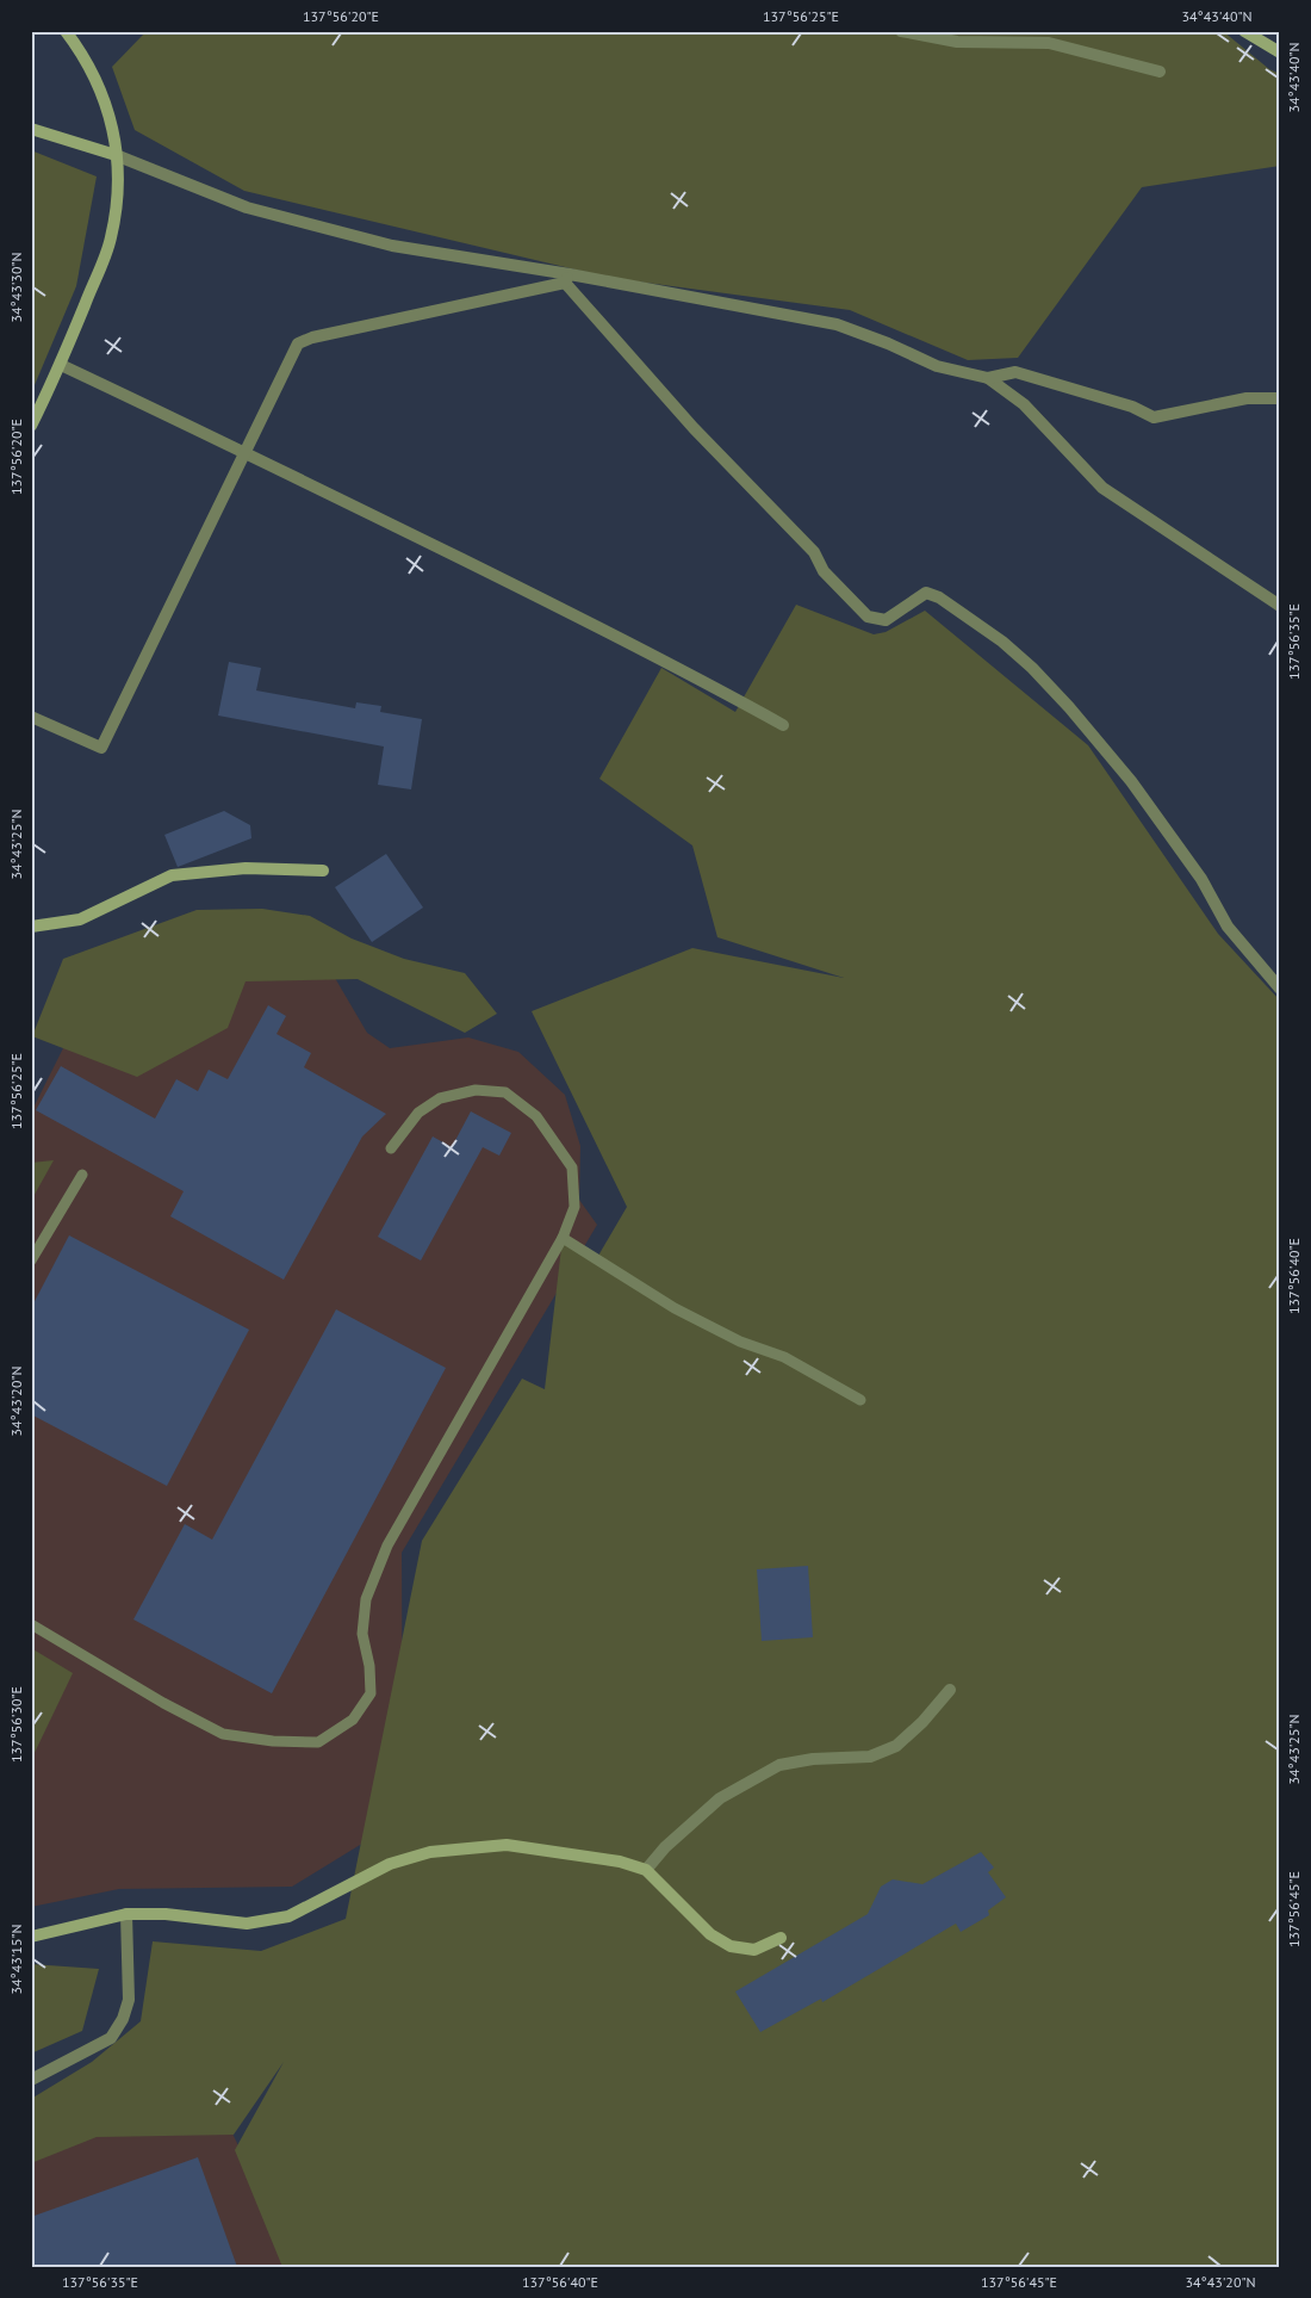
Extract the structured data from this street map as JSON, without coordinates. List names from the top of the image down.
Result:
{
  "coordinates": [
    "137°56'20\"E",
    "137°56'25\"E",
    "34°43'40\"N",
    "34°43'30\"N",
    "137°56'35\"E",
    "34°43'25\"N",
    "137°56'40\"E",
    "34°43'20\"N",
    "137°56'30\"E",
    "137°56'45\"E",
    "34°43'15\"N"
  ]
}
